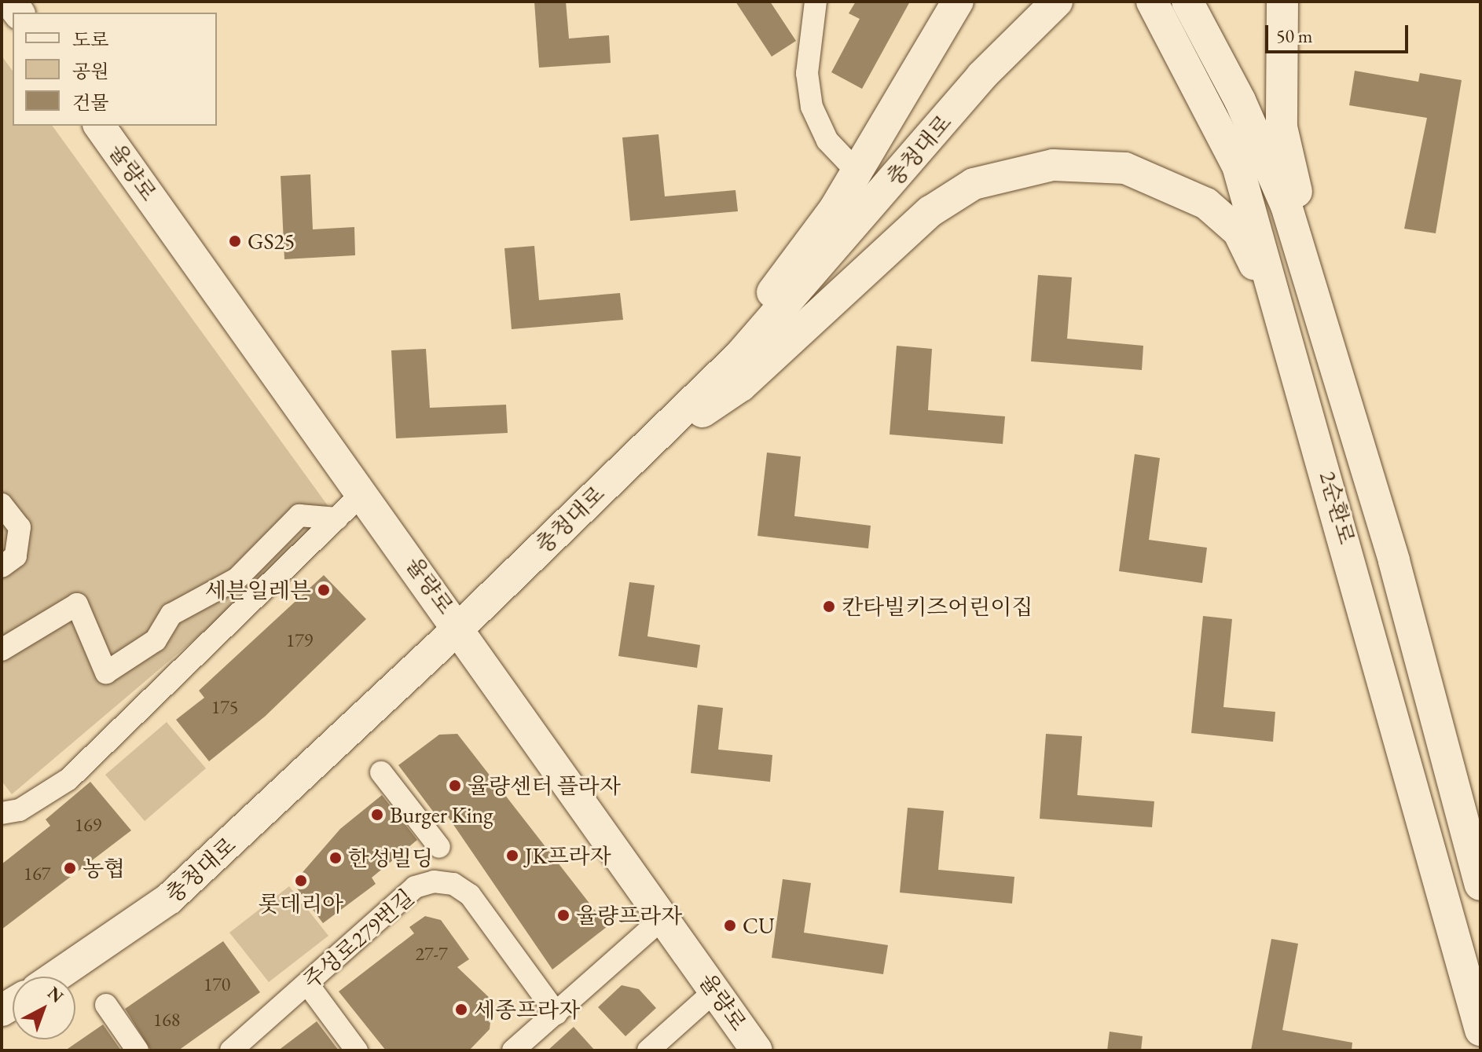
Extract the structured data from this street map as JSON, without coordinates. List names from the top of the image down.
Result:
{
  "streets": {
    "street": [
      "충청대로",
      "율량로",
      "2순환로",
      "주성로279번길"
    ]
  },
  "crossings": [
    ["충청대로", "율량로"]
  ],
  "places": [
    "GS25",
    "세븐일레븐",
    "칸타빌키즈어린이집",
    "율량센터 플라자",
    "Burger King",
    "JK프라자",
    "한성빌딩",
    "농협",
    "롯데리아",
    "율량프라자",
    "CU",
    "세종프라자"
  ],
  "house_numbers": [
    "179",
    "175",
    "169",
    "167",
    "27-7",
    "170",
    "168"
  ],
  "legend": ["도로", "공원", "건물"],
  "scale_bar": "50 m",
  "north": "top right"
}
